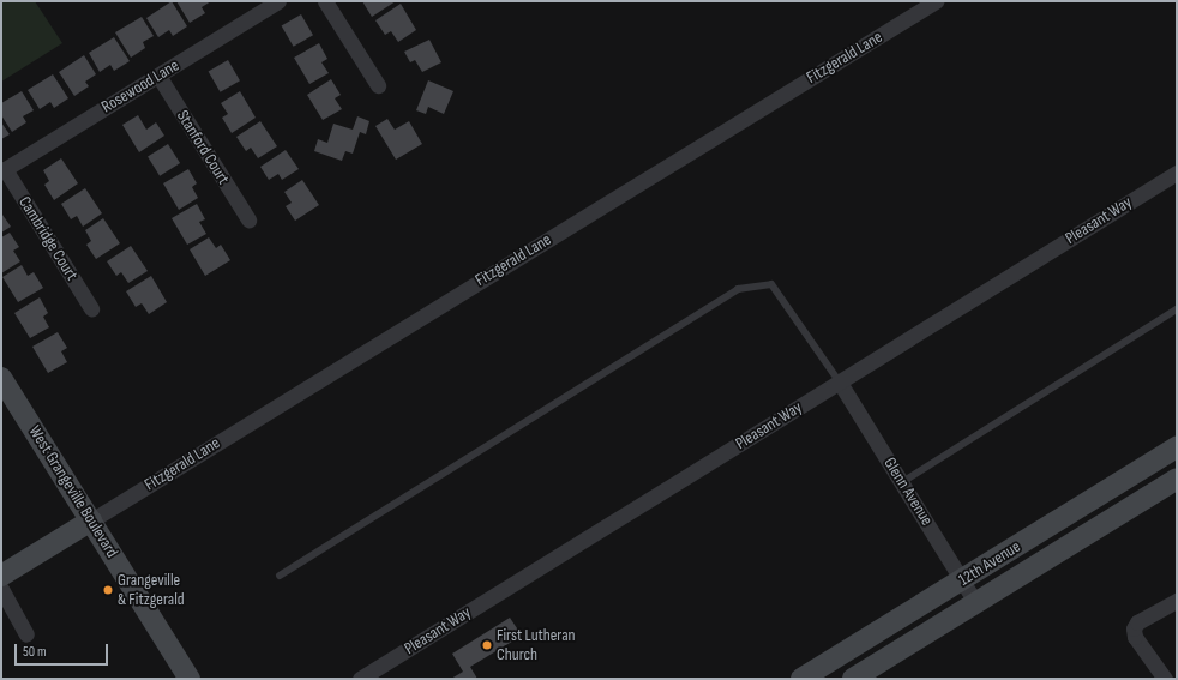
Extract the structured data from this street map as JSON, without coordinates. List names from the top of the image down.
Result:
{
  "streets": {
    "main road": ["West Grangeville Boulevard", "12th Avenue"],
    "street": [
      "Fitzgerald Lane",
      "Rosewood Lane",
      "Stanford Court",
      "Pleasant Way",
      "Cambridge Court",
      "Glenn Avenue"
    ]
  },
  "crossings": [
    ["Fitzgerald Lane", "West Grangeville Boulevard"],
    ["Rosewood Lane", "Stanford Court"],
    ["Rosewood Lane", "Cambridge Court"],
    ["Pleasant Way", "Glenn Avenue"],
    ["Glenn Avenue", "12th Avenue"]
  ],
  "places": ["Grangeville & Fitzgerald", "First Lutheran Church"],
  "scale_bar": "50 m"
}
